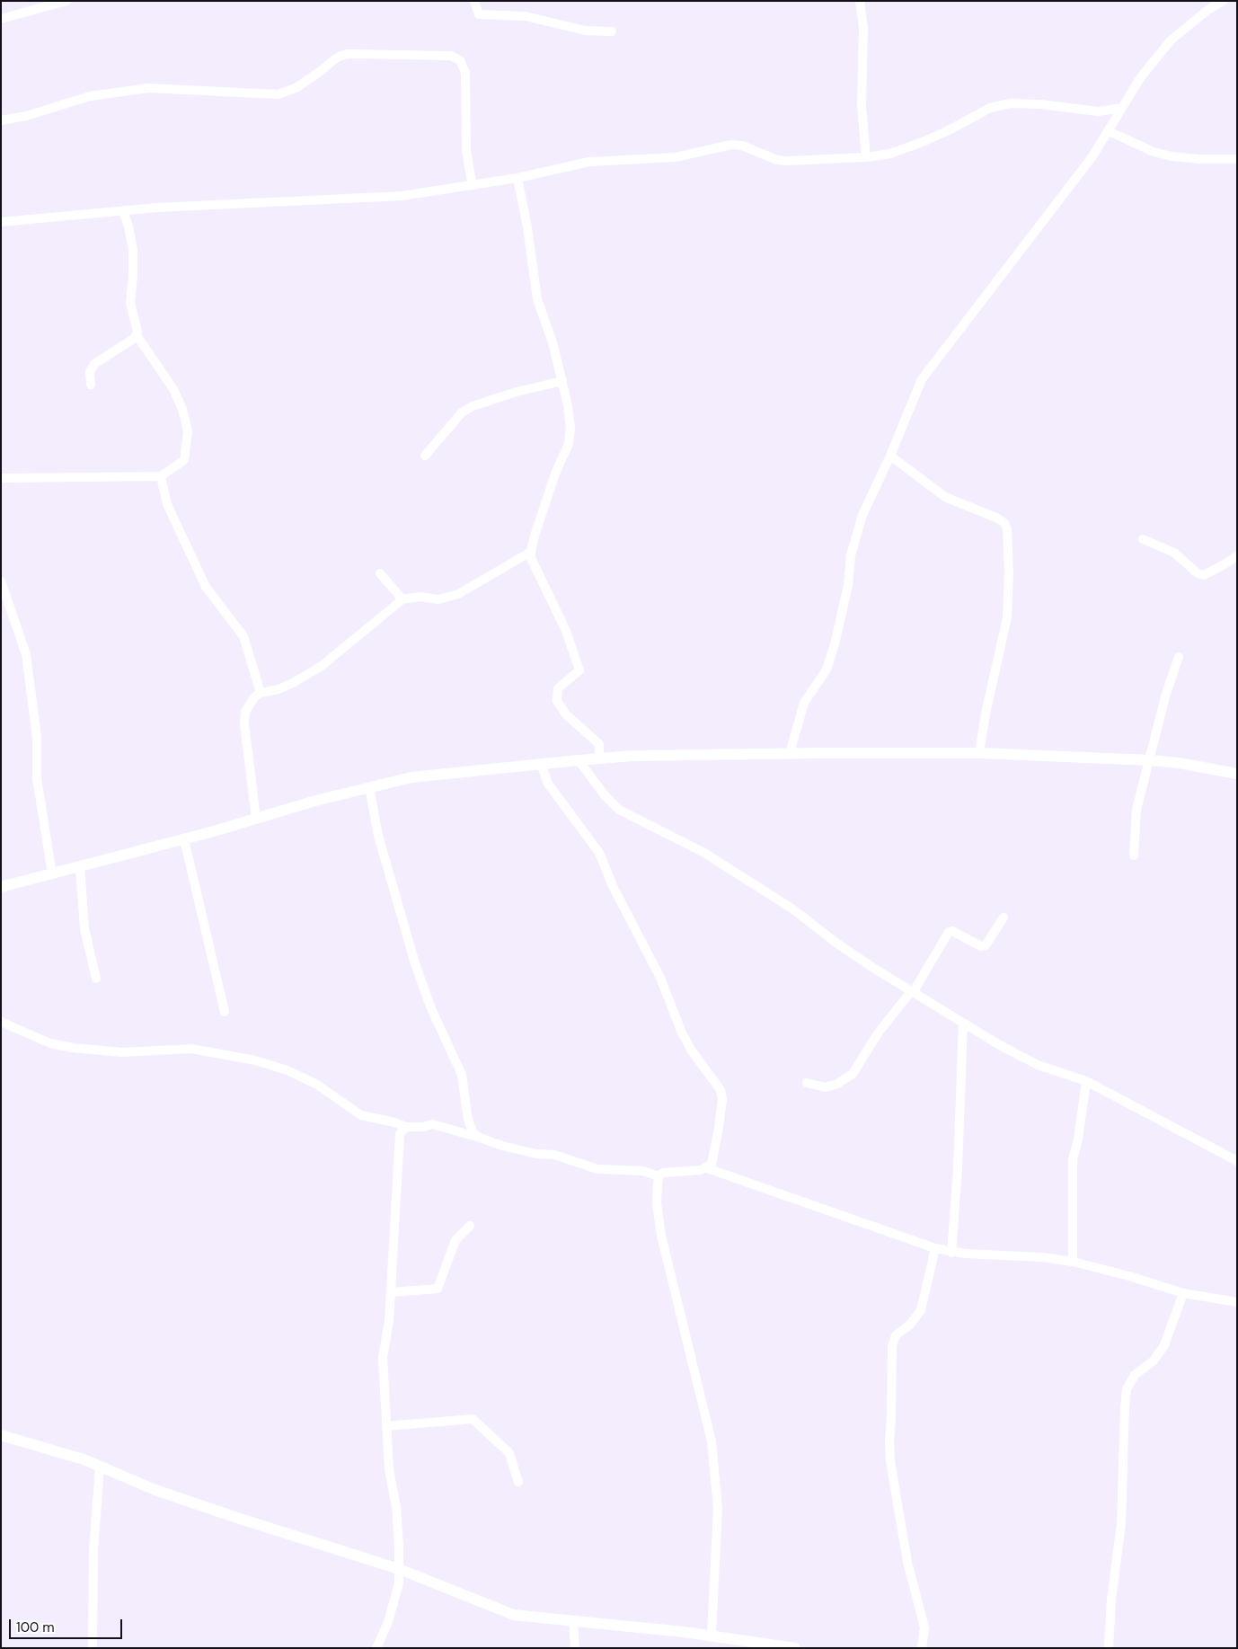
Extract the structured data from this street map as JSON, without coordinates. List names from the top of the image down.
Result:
{
  "scale_bar": "100 m"
}
